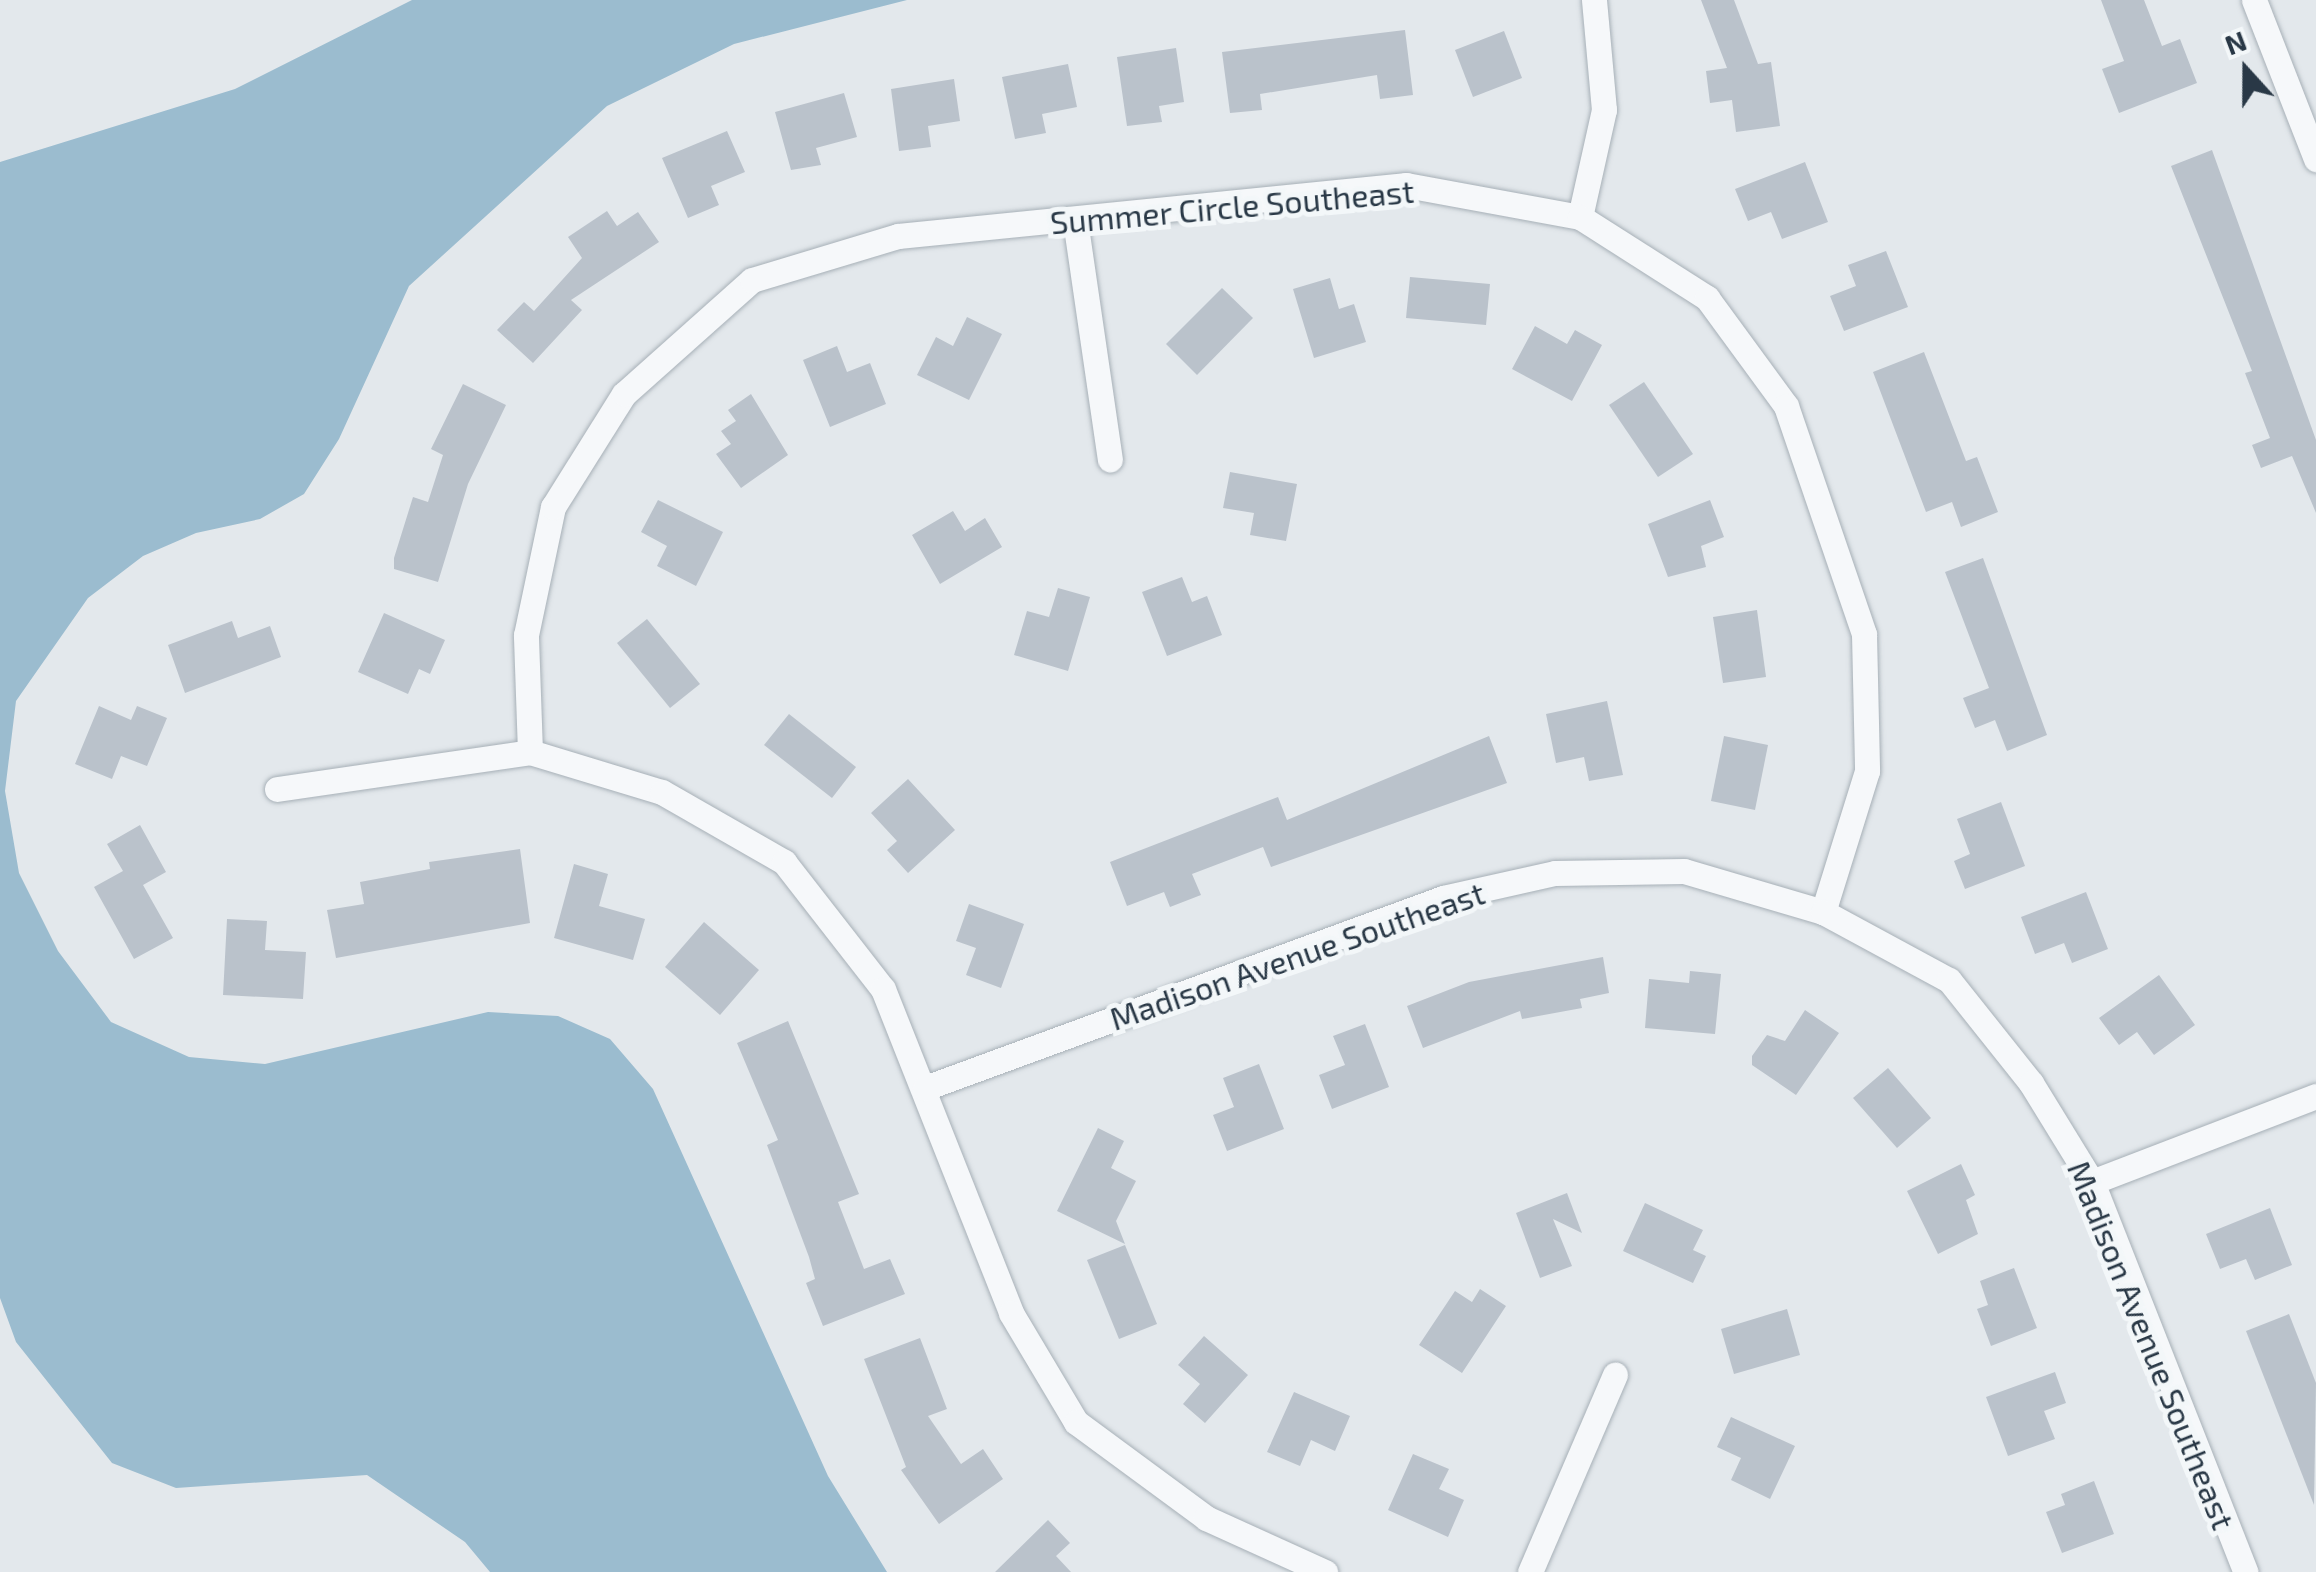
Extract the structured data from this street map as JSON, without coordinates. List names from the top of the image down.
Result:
{
  "streets": {
    "street": ["Summer Circle Southeast", "Madison Avenue Southeast"]
  },
  "crossings": [
    ["Summer Circle Southeast", "Madison Avenue Southeast"]
  ],
  "north": "top"
}
